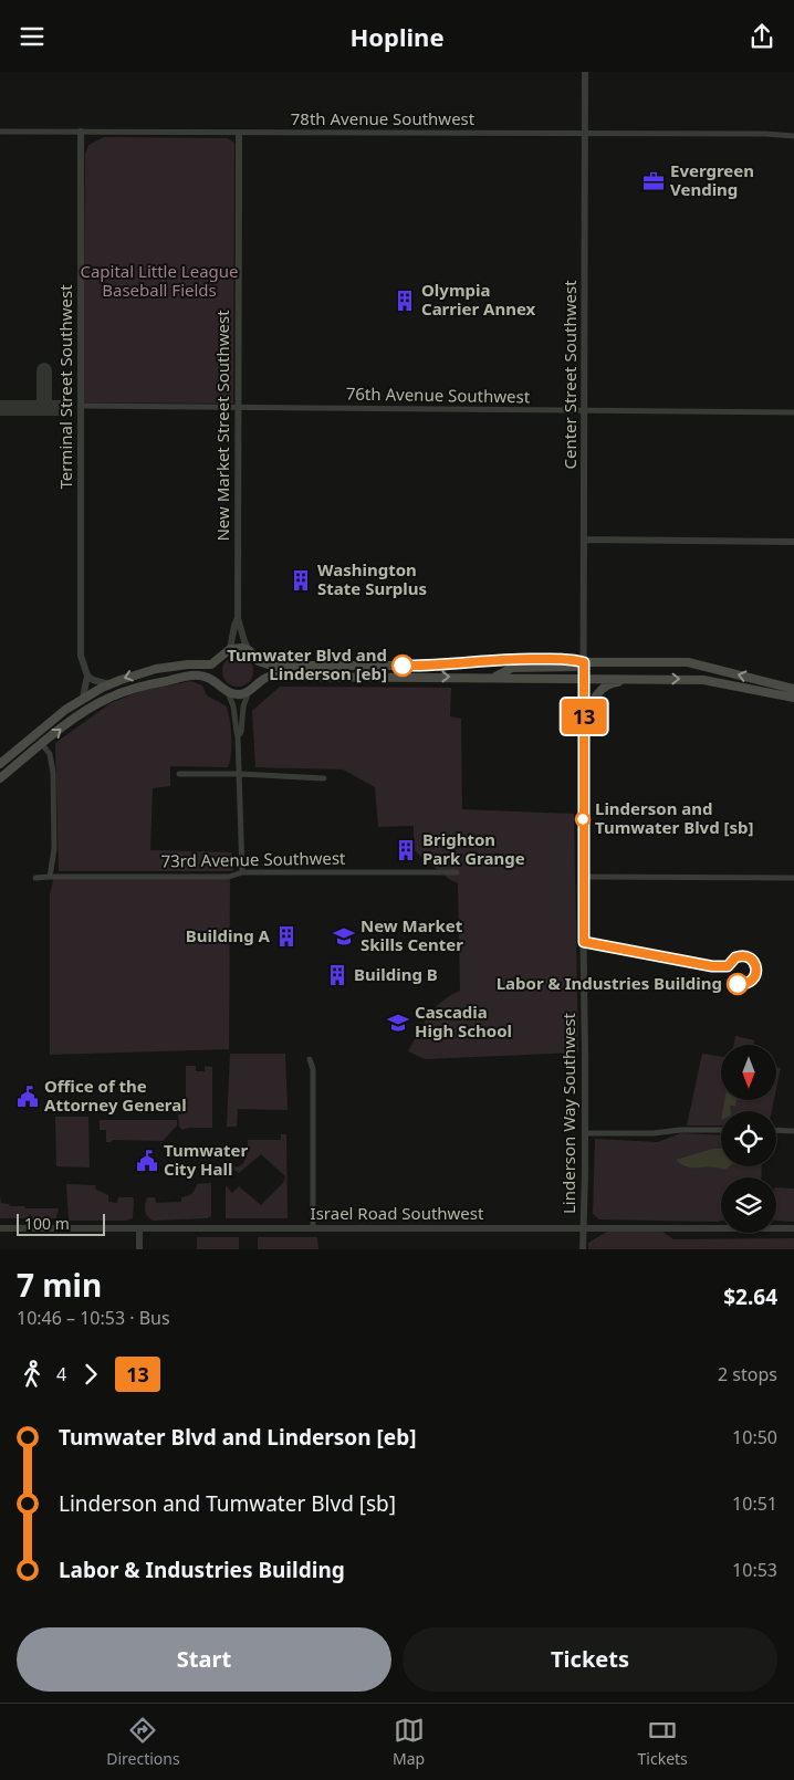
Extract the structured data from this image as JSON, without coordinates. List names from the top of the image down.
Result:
{
  "streets": {
    "street": [
      "78th Avenue Southwest",
      "Center Street Southwest",
      "Terminal Street Southwest",
      "76th Avenue Southwest",
      "New Market Street Southwest",
      "73rd Avenue Southwest",
      "Linderson Way Southwest",
      "Israel Road Southwest"
    ]
  },
  "crossings": [
    ["78th Avenue Southwest", "Center Street Southwest"],
    ["78th Avenue Southwest", "Terminal Street Southwest"],
    ["78th Avenue Southwest", "New Market Street Southwest"],
    ["Center Street Southwest", "76th Avenue Southwest"],
    ["Center Street Southwest", "Linderson Way Southwest"],
    ["Terminal Street Southwest", "76th Avenue Southwest"],
    ["76th Avenue Southwest", "New Market Street Southwest"],
    ["Linderson Way Southwest", "Israel Road Southwest"]
  ],
  "parks": ["Capital Little League Baseball Fields"],
  "places": {
    "office": ["Evergreen Vending"],
    "building": [
      "Olympia Carrier Annex",
      "Washington State Surplus",
      "Brighton Park Grange",
      "Building A",
      "Building B"
    ],
    "other": ["Tumwater Blvd and Linderson [eb]", "Linderson and Tumwater Blvd [sb]", "Labor & Industries Building"],
    "school or university": ["New Market Skills Center", "Cascadia High School"],
    "public building": ["Office of the Attorney General", "Tumwater City Hall"]
  },
  "lines": ["bus line 13"],
  "scale_bar": "100 m",
  "north": "bottom",
  "page": {
    "header": "Hopline",
    "on_map": "13",
    "scale": "100 m",
    "heading": ["7 min", "10:46 – 10:53 · Bus", "$2.64"],
    "legs": ["4", "13", "2 stops"],
    "list": [
      {
        "name": "Tumwater Blvd and Linderson [eb]",
        "value": "10:50"
      },
      {
        "name": "Linderson and Tumwater Blvd [sb]",
        "value": "10:51"
      },
      {
        "name": "Labor & Industries Building",
        "value": "10:53"
      }
    ],
    "buttons": ["Start", "Tickets"],
    "tabs": ["Directions", "Map", "Tickets"]
  }
}
